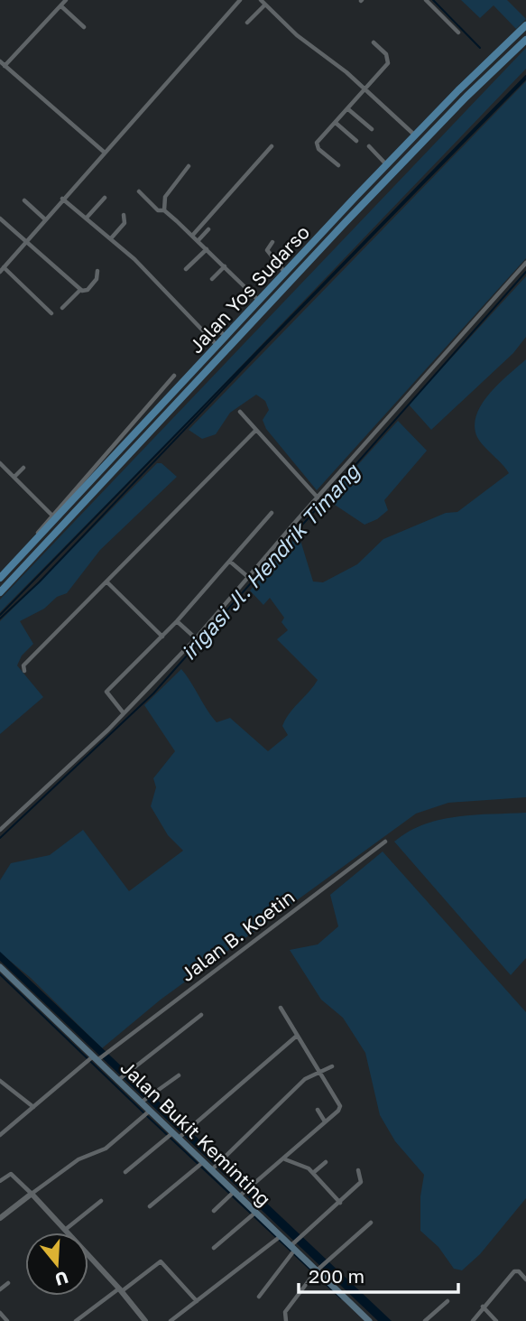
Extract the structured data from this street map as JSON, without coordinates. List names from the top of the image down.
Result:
{
  "streets": {
    "main road": ["Jalan Yos Sudarso", "Jalan Bukit Keminting"],
    "street": ["Jalan B. Koetin"]
  },
  "crossings": [
    ["Jalan B. Koetin", "Jalan Bukit Keminting"]
  ],
  "water": ["irigasi Jl. Hendrik Timang"],
  "scale_bar": "200 m",
  "north": "bottom"
}
